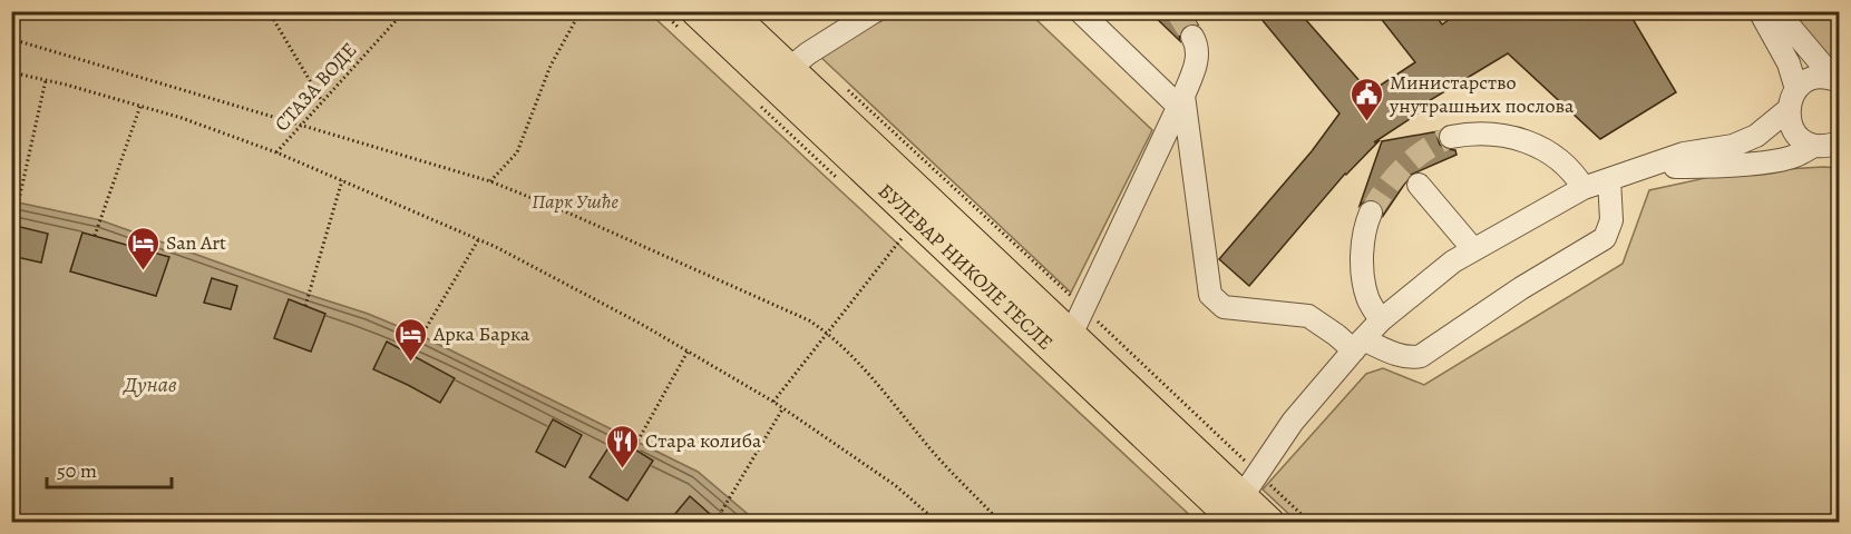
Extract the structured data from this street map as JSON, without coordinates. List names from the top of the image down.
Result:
{
  "streets": {
    "main road": ["БУЛЕВАР НИКОЛЕ ТЕСЛЕ"],
    "path": ["СТАЗА ВОДЕ"]
  },
  "water": ["Дунав"],
  "parks": ["Парк Ушће"],
  "places": {
    "public building": ["Министарство унутрашњих послова"],
    "hotel": ["San Art", "Арка Барка"],
    "restaurant": ["Стара колиба"]
  },
  "scale_bar": "50 m"
}
